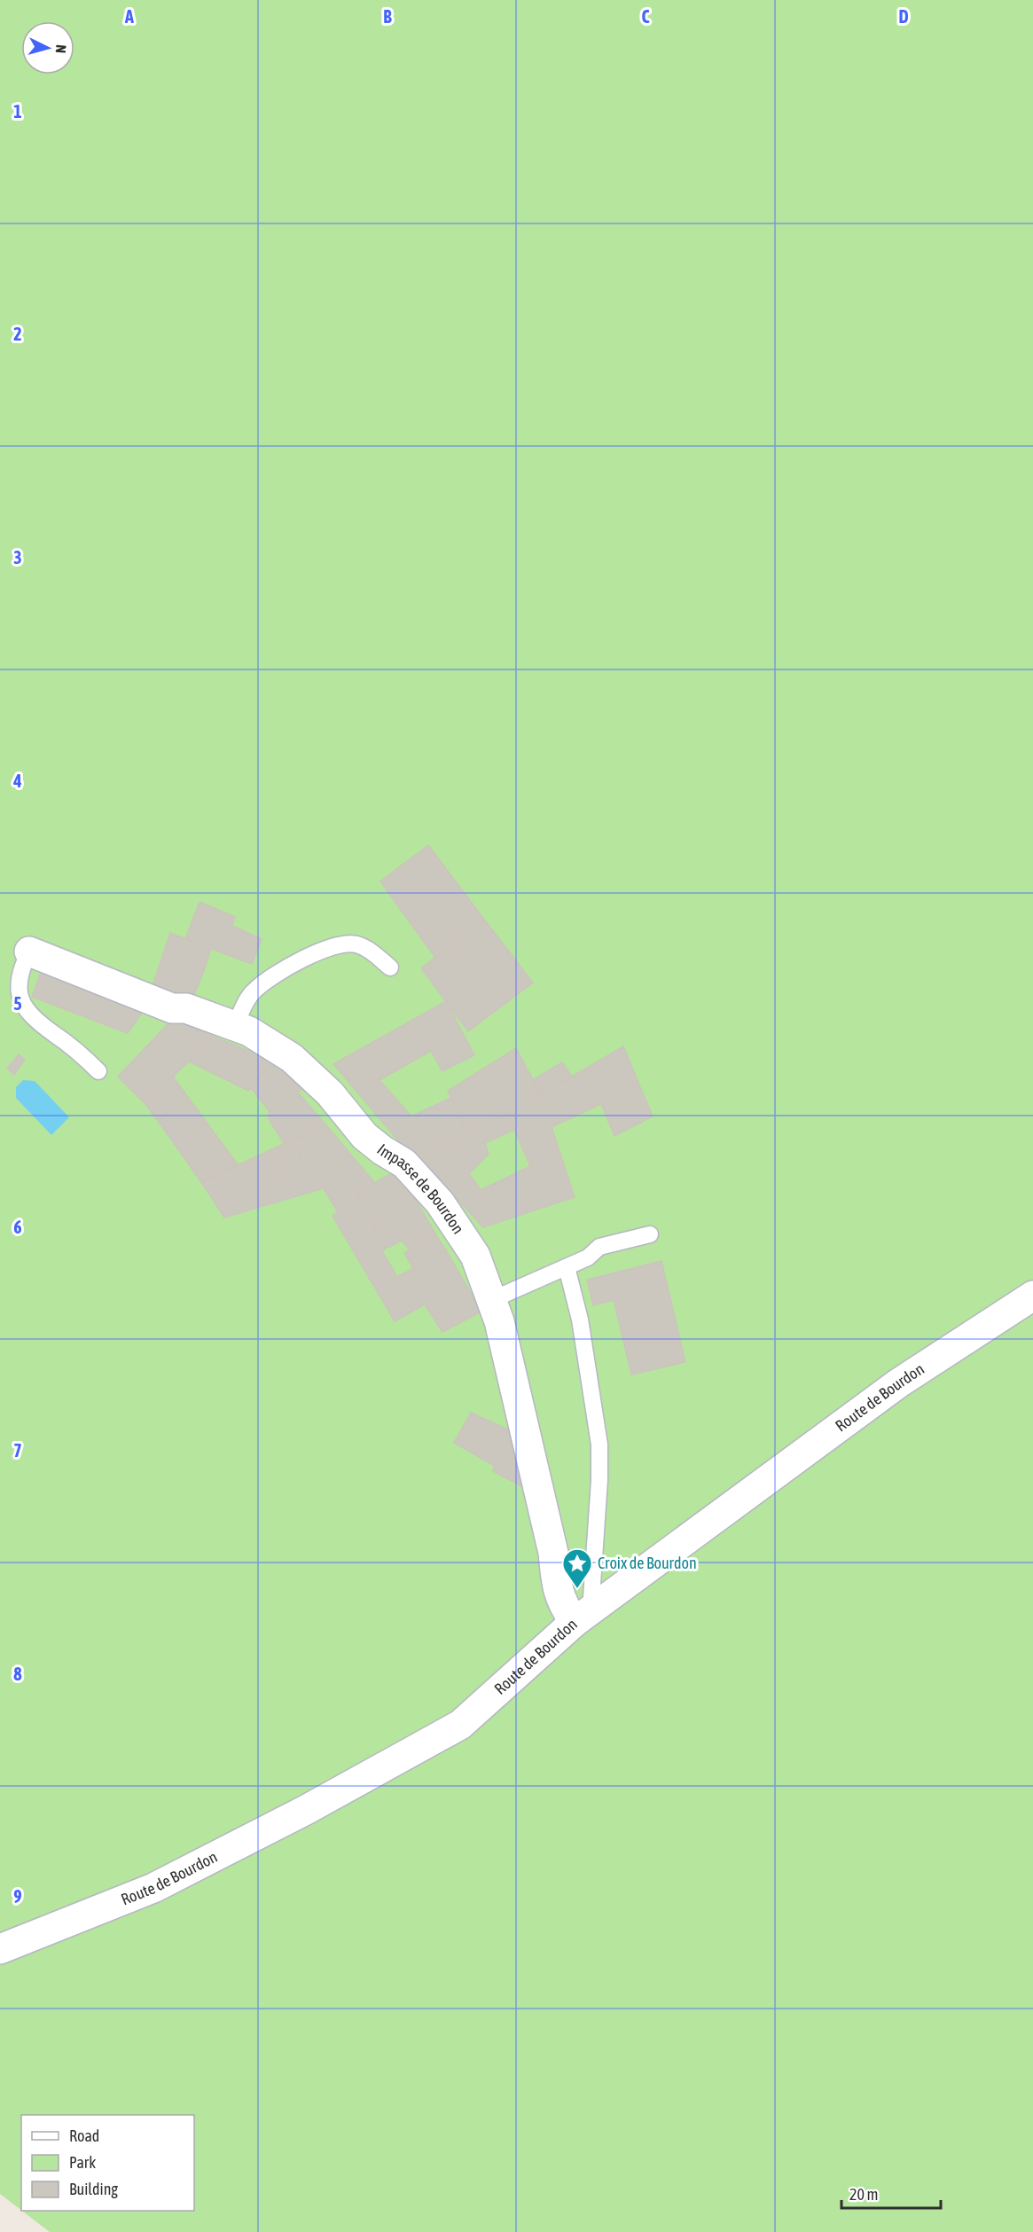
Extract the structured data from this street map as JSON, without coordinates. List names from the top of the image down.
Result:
{
  "streets": {
    "street": ["Impasse de Bourdon", "Route de Bourdon"]
  },
  "crossings": [
    ["Impasse de Bourdon", "Route de Bourdon"]
  ],
  "places": {
    "place": ["Croix de Bourdon"]
  },
  "legend": ["Road", "Park", "Building"],
  "scale_bar": "20 m",
  "north": "right",
  "grid": {
    "columns": [
      "A",
      "B",
      "C",
      "D"
    ],
    "rows": [
      "1",
      "2",
      "3",
      "4",
      "5",
      "6",
      "7",
      "8",
      "9"
    ]
  }
}
